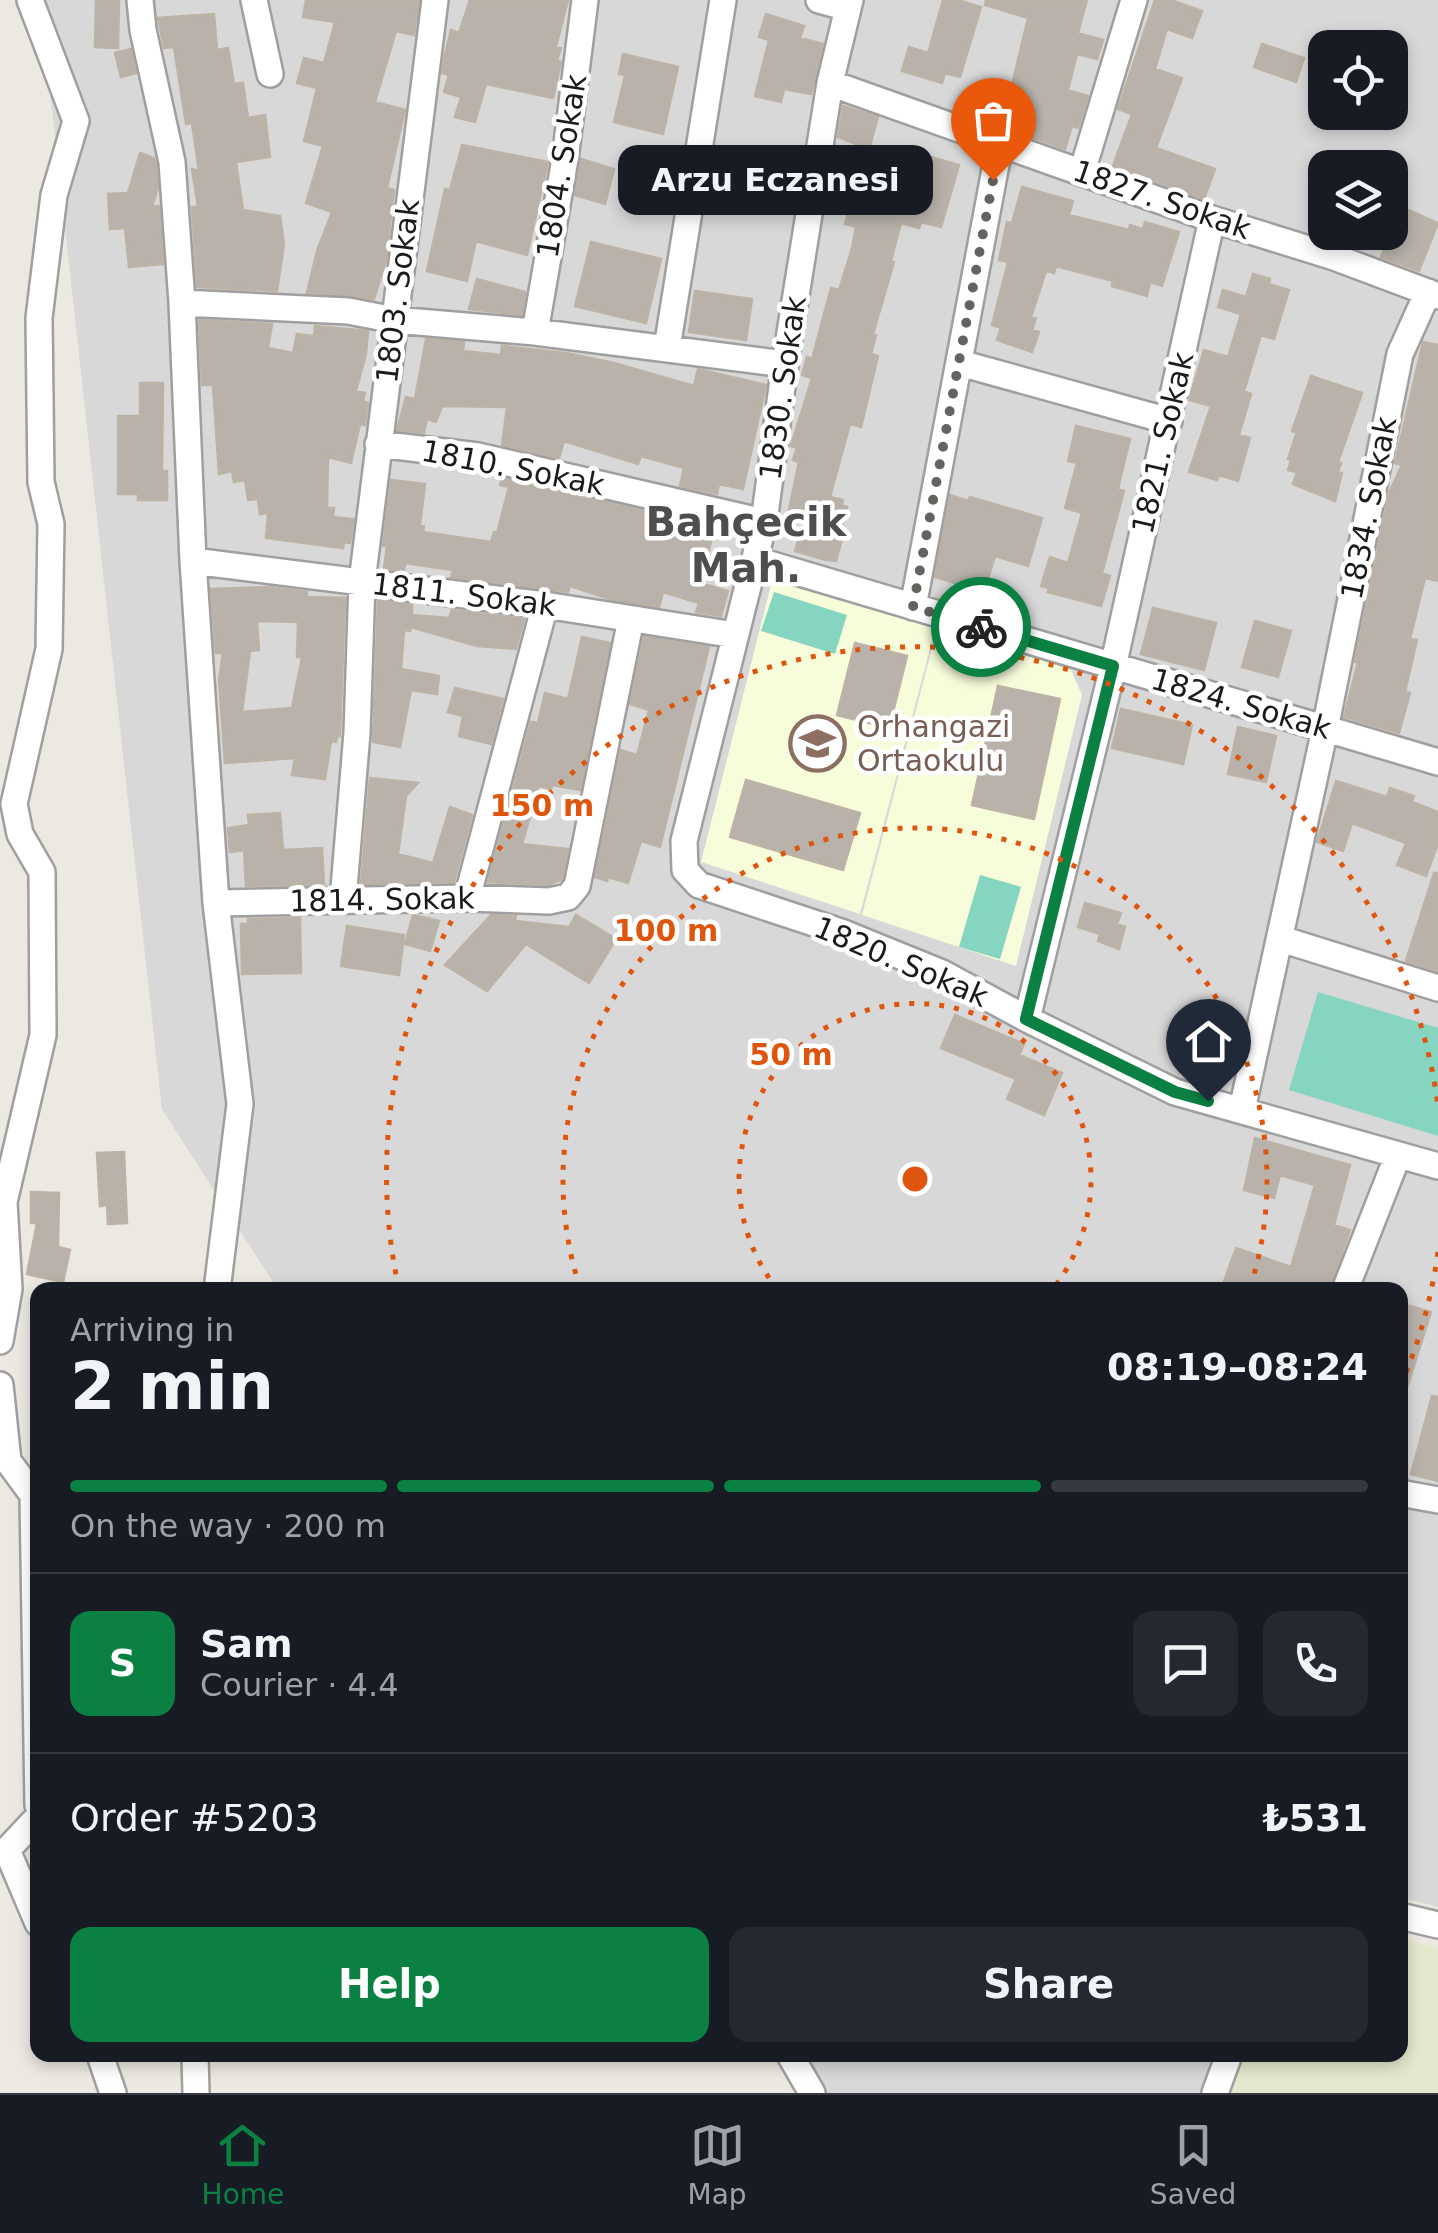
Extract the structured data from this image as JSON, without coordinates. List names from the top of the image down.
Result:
{
  "streets": {
    "street": [
      "1804. Sokak",
      "1827. Sokak",
      "1803. Sokak",
      "1830. Sokak",
      "1821. Sokak",
      "1810. Sokak",
      "1834. Sokak",
      "1811. Sokak",
      "1824. Sokak",
      "1814. Sokak",
      "1820. Sokak"
    ]
  },
  "crossings": [
    ["1827. Sokak", "1830. Sokak"],
    ["1827. Sokak", "1821. Sokak"],
    ["1827. Sokak", "1834. Sokak"],
    ["1803. Sokak", "1810. Sokak"],
    ["1803. Sokak", "1811. Sokak"],
    ["1803. Sokak", "1814. Sokak"],
    ["1830. Sokak", "1810. Sokak"],
    ["1830. Sokak", "1811. Sokak"],
    ["1830. Sokak", "1824. Sokak"],
    ["1830. Sokak", "1820. Sokak"],
    ["1821. Sokak", "1824. Sokak"],
    ["1821. Sokak", "1820. Sokak"],
    ["1834. Sokak", "1824. Sokak"],
    ["1834. Sokak", "1820. Sokak"],
    ["1811. Sokak", "1814. Sokak"]
  ],
  "districts": ["Bahçecik Mah."],
  "places": {
    "other": ["Arzu Eczanesi"],
    "school or university": ["Orhangazi Ortaokulu"]
  },
  "page": {
    "bubble": "Arzu Eczanesi",
    "heading": ["2 min", "Arriving in", "08:19–08:24"],
    "panel": [
      "Sam",
      "Courier · 4.4",
      "Order #5203",
      "₺531"
    ],
    "bar": "On the way · 200 m",
    "round": "S",
    "buttons": ["Help", "Share"],
    "tabs": ["Home", "Map", "Saved"]
  },
  "rings": ["150 m", "100 m", "50 m"]
}
